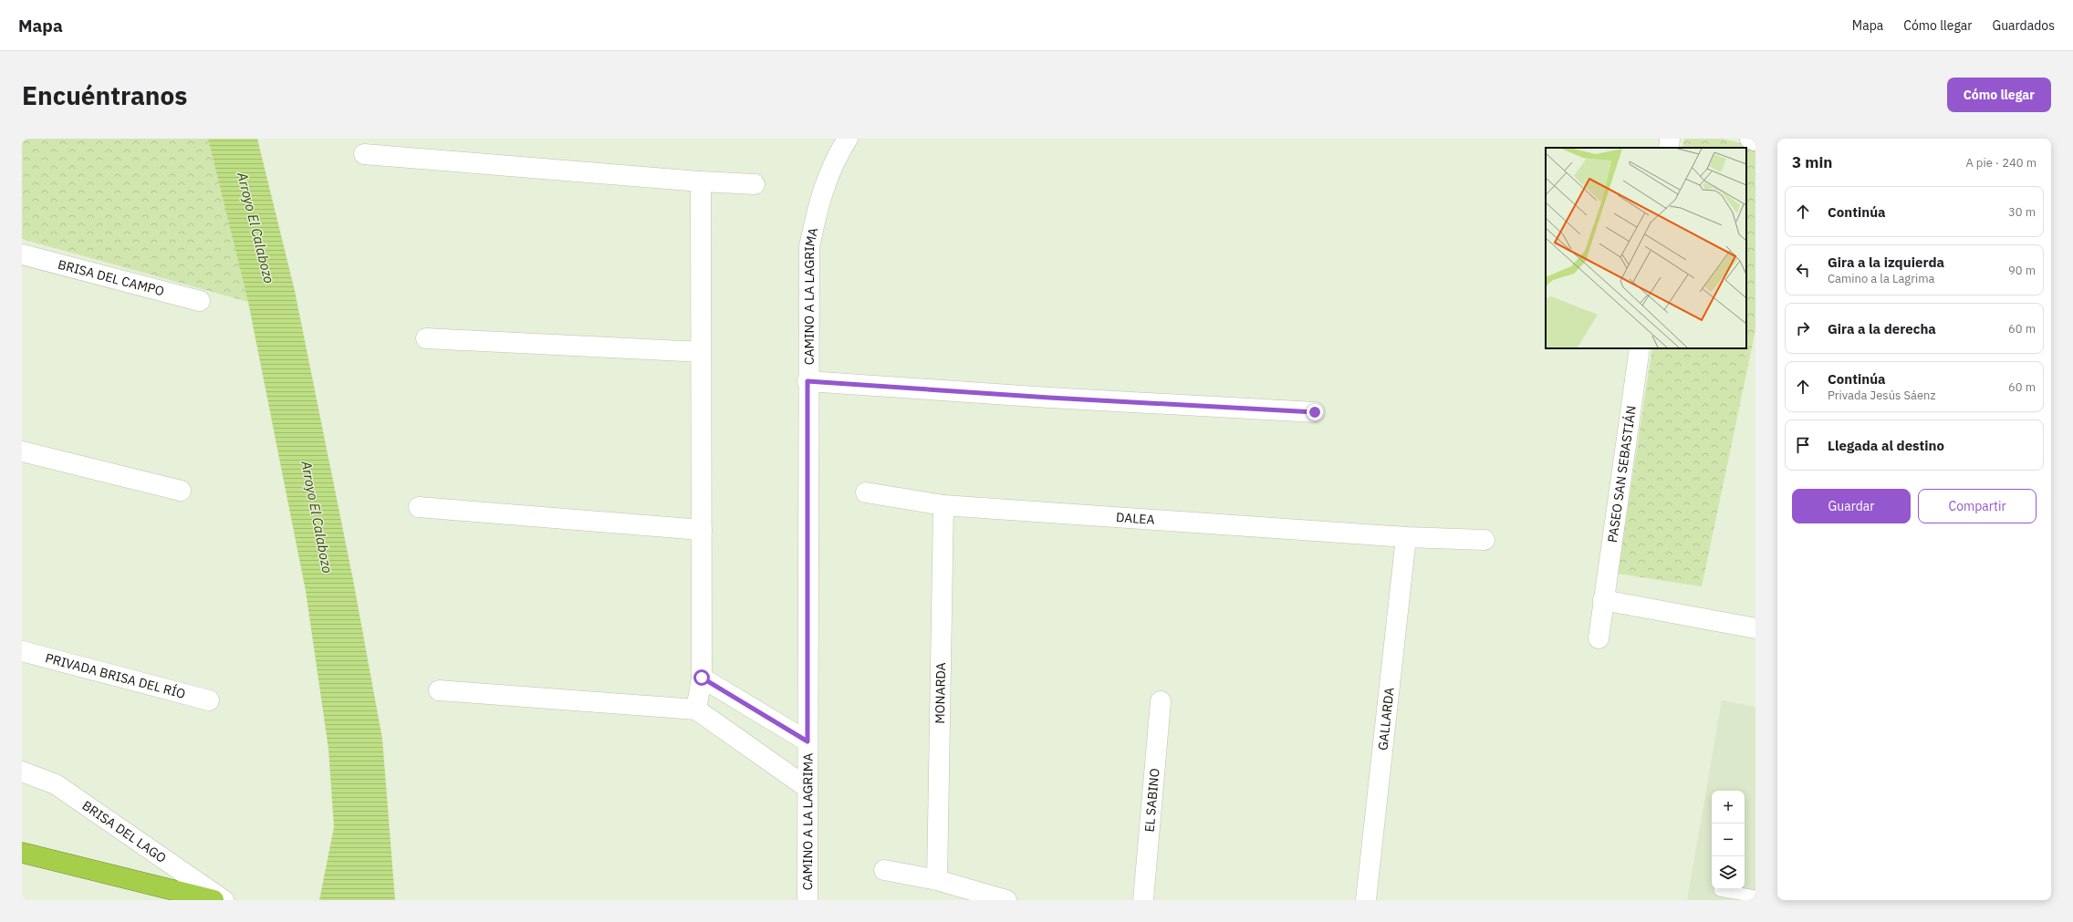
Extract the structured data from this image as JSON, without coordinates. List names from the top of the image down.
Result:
{
  "streets": {
    "street": [
      "BRISA DEL CAMPO",
      "CAMINO A LA LAGRIMA",
      "PASEO SAN SEBASTIÁN",
      "DALEA",
      "PRIVADA BRISA DEL RÍO",
      "MONARDA",
      "GALLARDA",
      "EL SABINO",
      "BRISA DEL LAGO"
    ]
  },
  "crossings": [
    ["DALEA", "MONARDA"],
    ["DALEA", "GALLARDA"]
  ],
  "water": ["Arroyo El Calabozo"],
  "page": {
    "header": "Mapa",
    "nav": ["Mapa", "Cómo llegar", "Guardados"],
    "buttons": [
      "Cómo llegar",
      ["Guardar", "Compartir"]
    ],
    "title": "Encuéntranos",
    "heading": ["3 min", "A pie · 240 m"],
    "list": [
      ["Continúa", "30 m"],
      ["Gira a la izquierda", "Camino a la Lagrima", "90 m"],
      ["Gira a la derecha", "60 m"],
      ["Continúa", "Privada Jesús Sáenz", "60 m"],
      "Llegada al destino"
    ],
    "map_buttons": ["+", "−"]
  }
}
